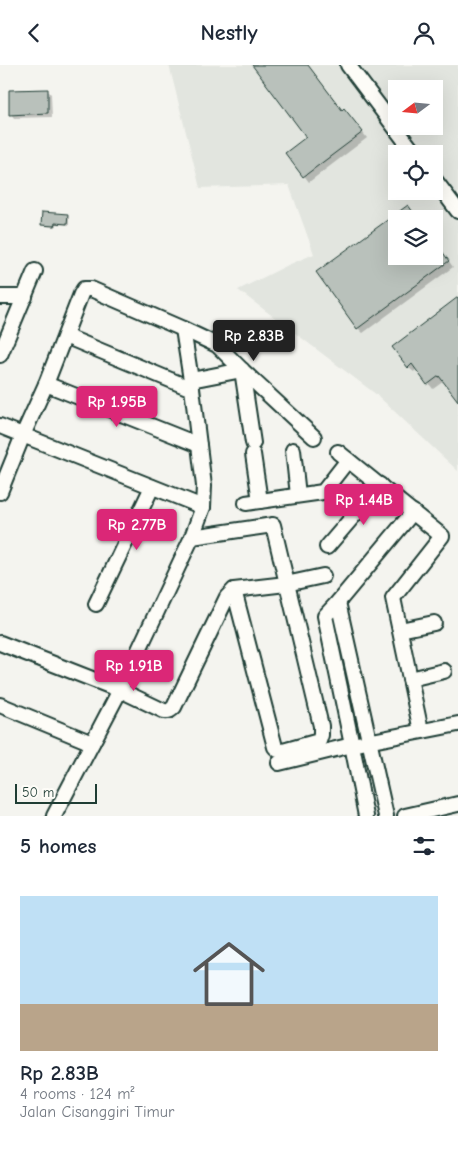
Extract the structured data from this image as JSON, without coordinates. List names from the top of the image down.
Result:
{
  "scale_bar": "50 m",
  "north": "left",
  "page": {
    "header": "Nestly",
    "price": [
      "Rp 2.83B",
      "Rp 1.95B",
      "Rp 1.44B",
      "Rp 2.77B",
      "Rp 1.91B"
    ],
    "scale": "50 m",
    "heading": "5 homes",
    "list": [
      {
        "name": "Rp 2.83B",
        "note": "4 rooms · 124 m² · Jalan Cisanggiri Timur"
      }
    ]
  }
}
